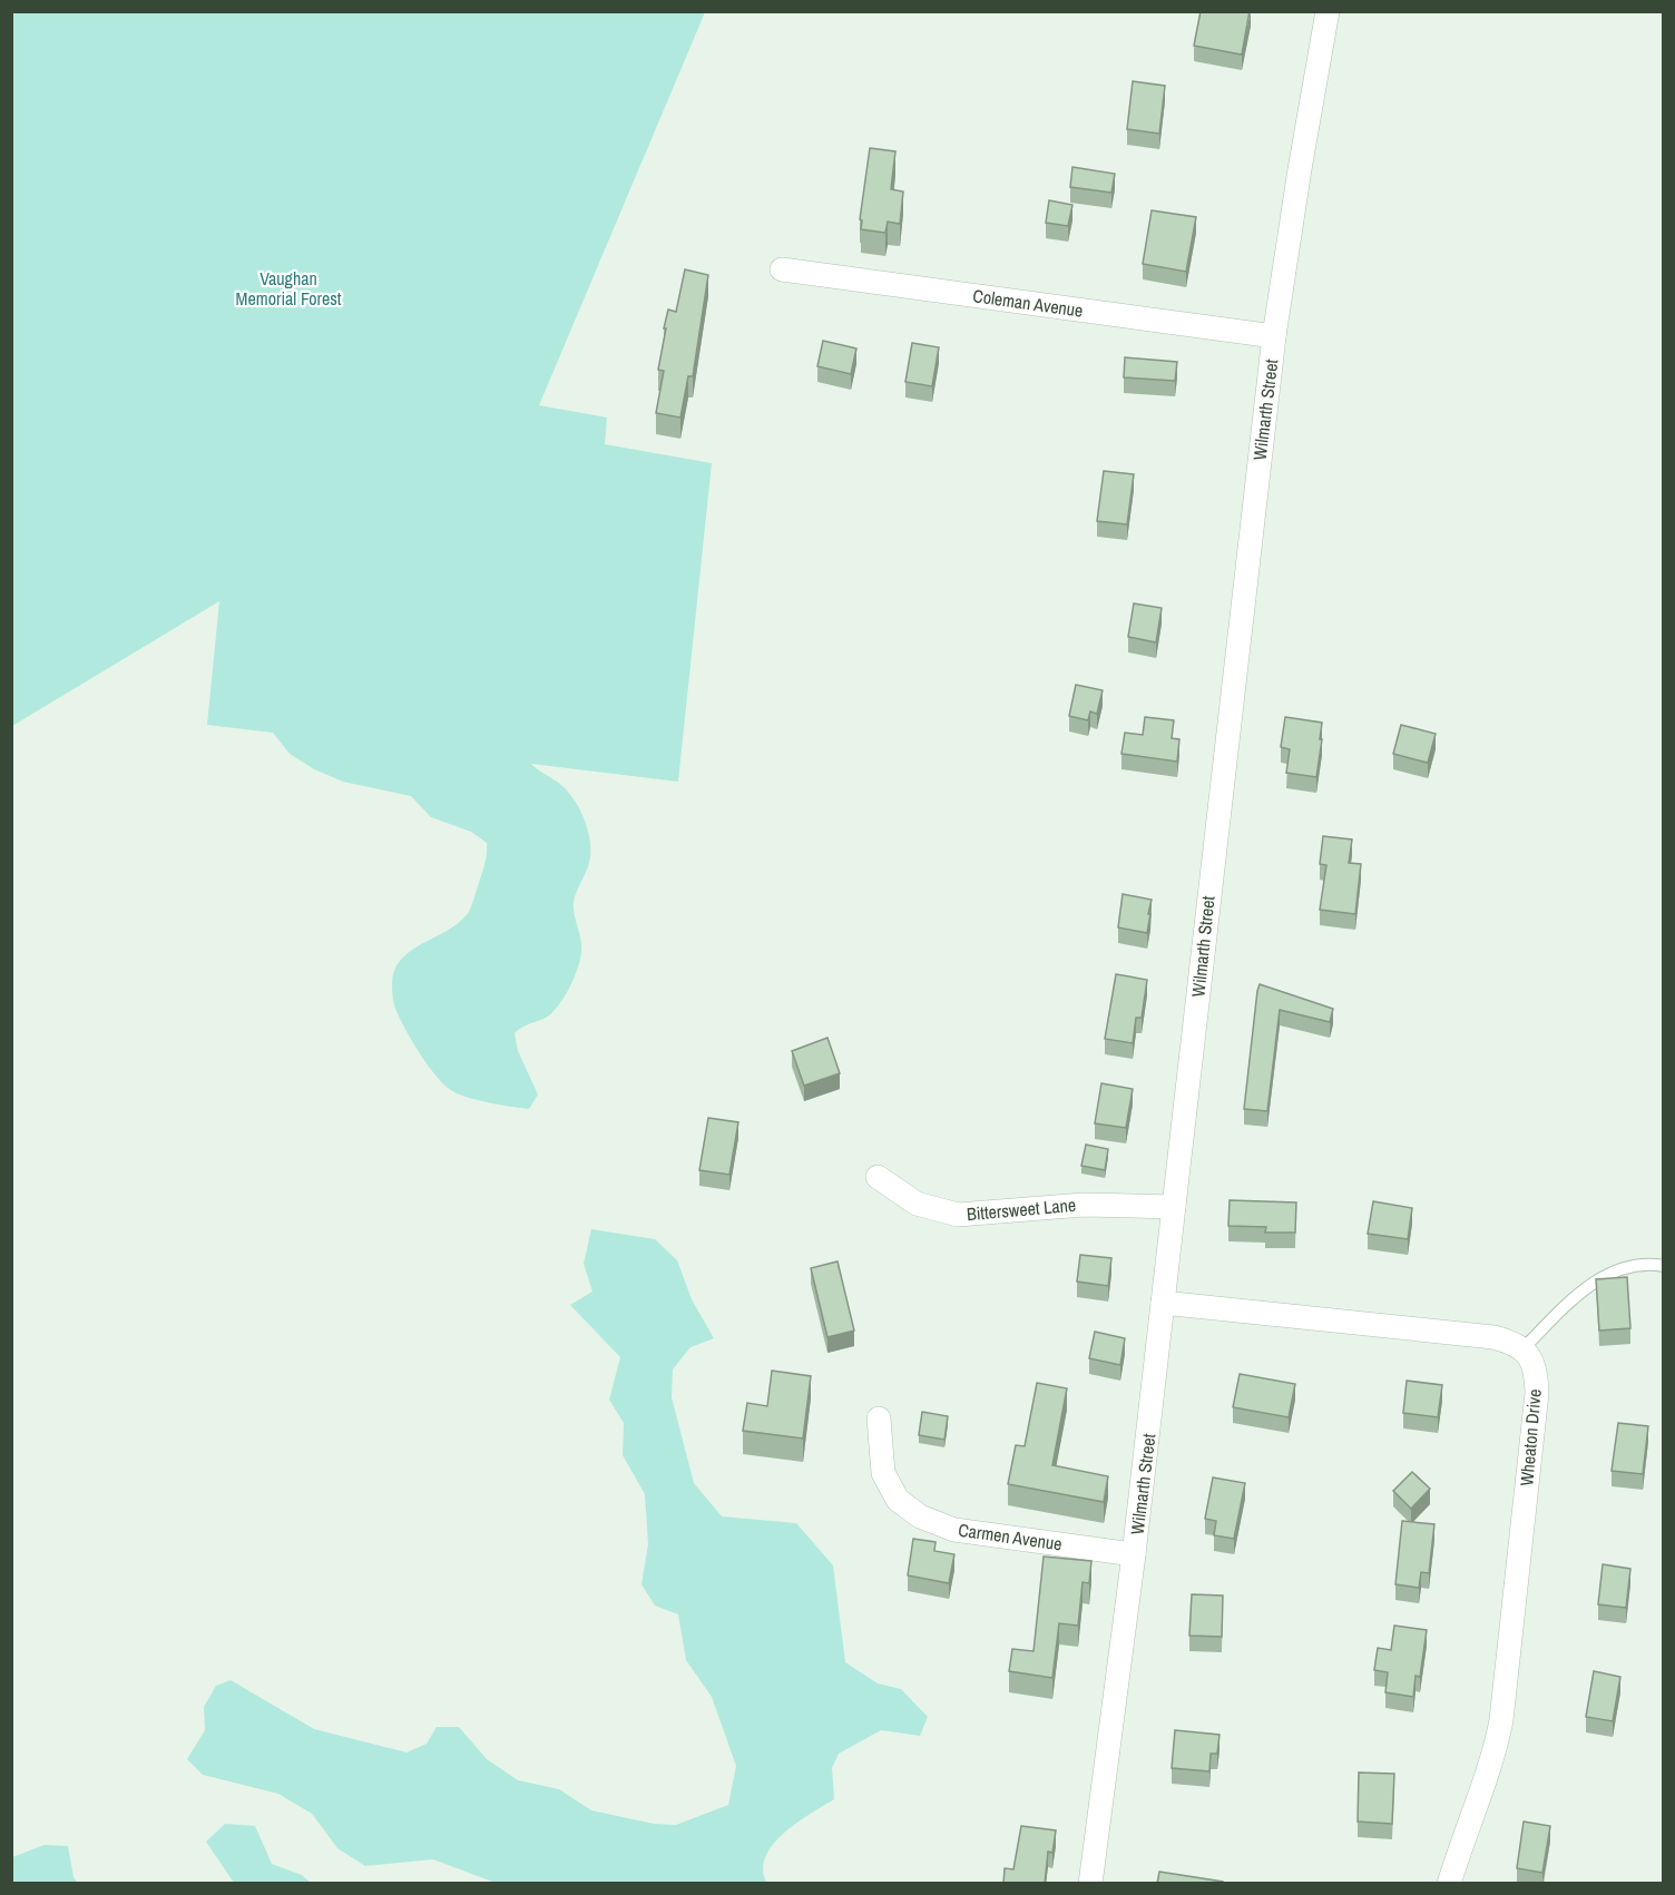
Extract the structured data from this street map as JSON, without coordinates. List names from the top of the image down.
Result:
{
  "streets": {
    "street": [
      "Coleman Avenue",
      "Wilmarth Street",
      "Bittersweet Lane",
      "Wheaton Drive",
      "Carmen Avenue"
    ]
  },
  "crossings": [
    ["Coleman Avenue", "Wilmarth Street"],
    ["Wilmarth Street", "Bittersweet Lane"],
    ["Wilmarth Street", "Carmen Avenue"]
  ],
  "parks": ["Vaughan Memorial Forest"]
}
